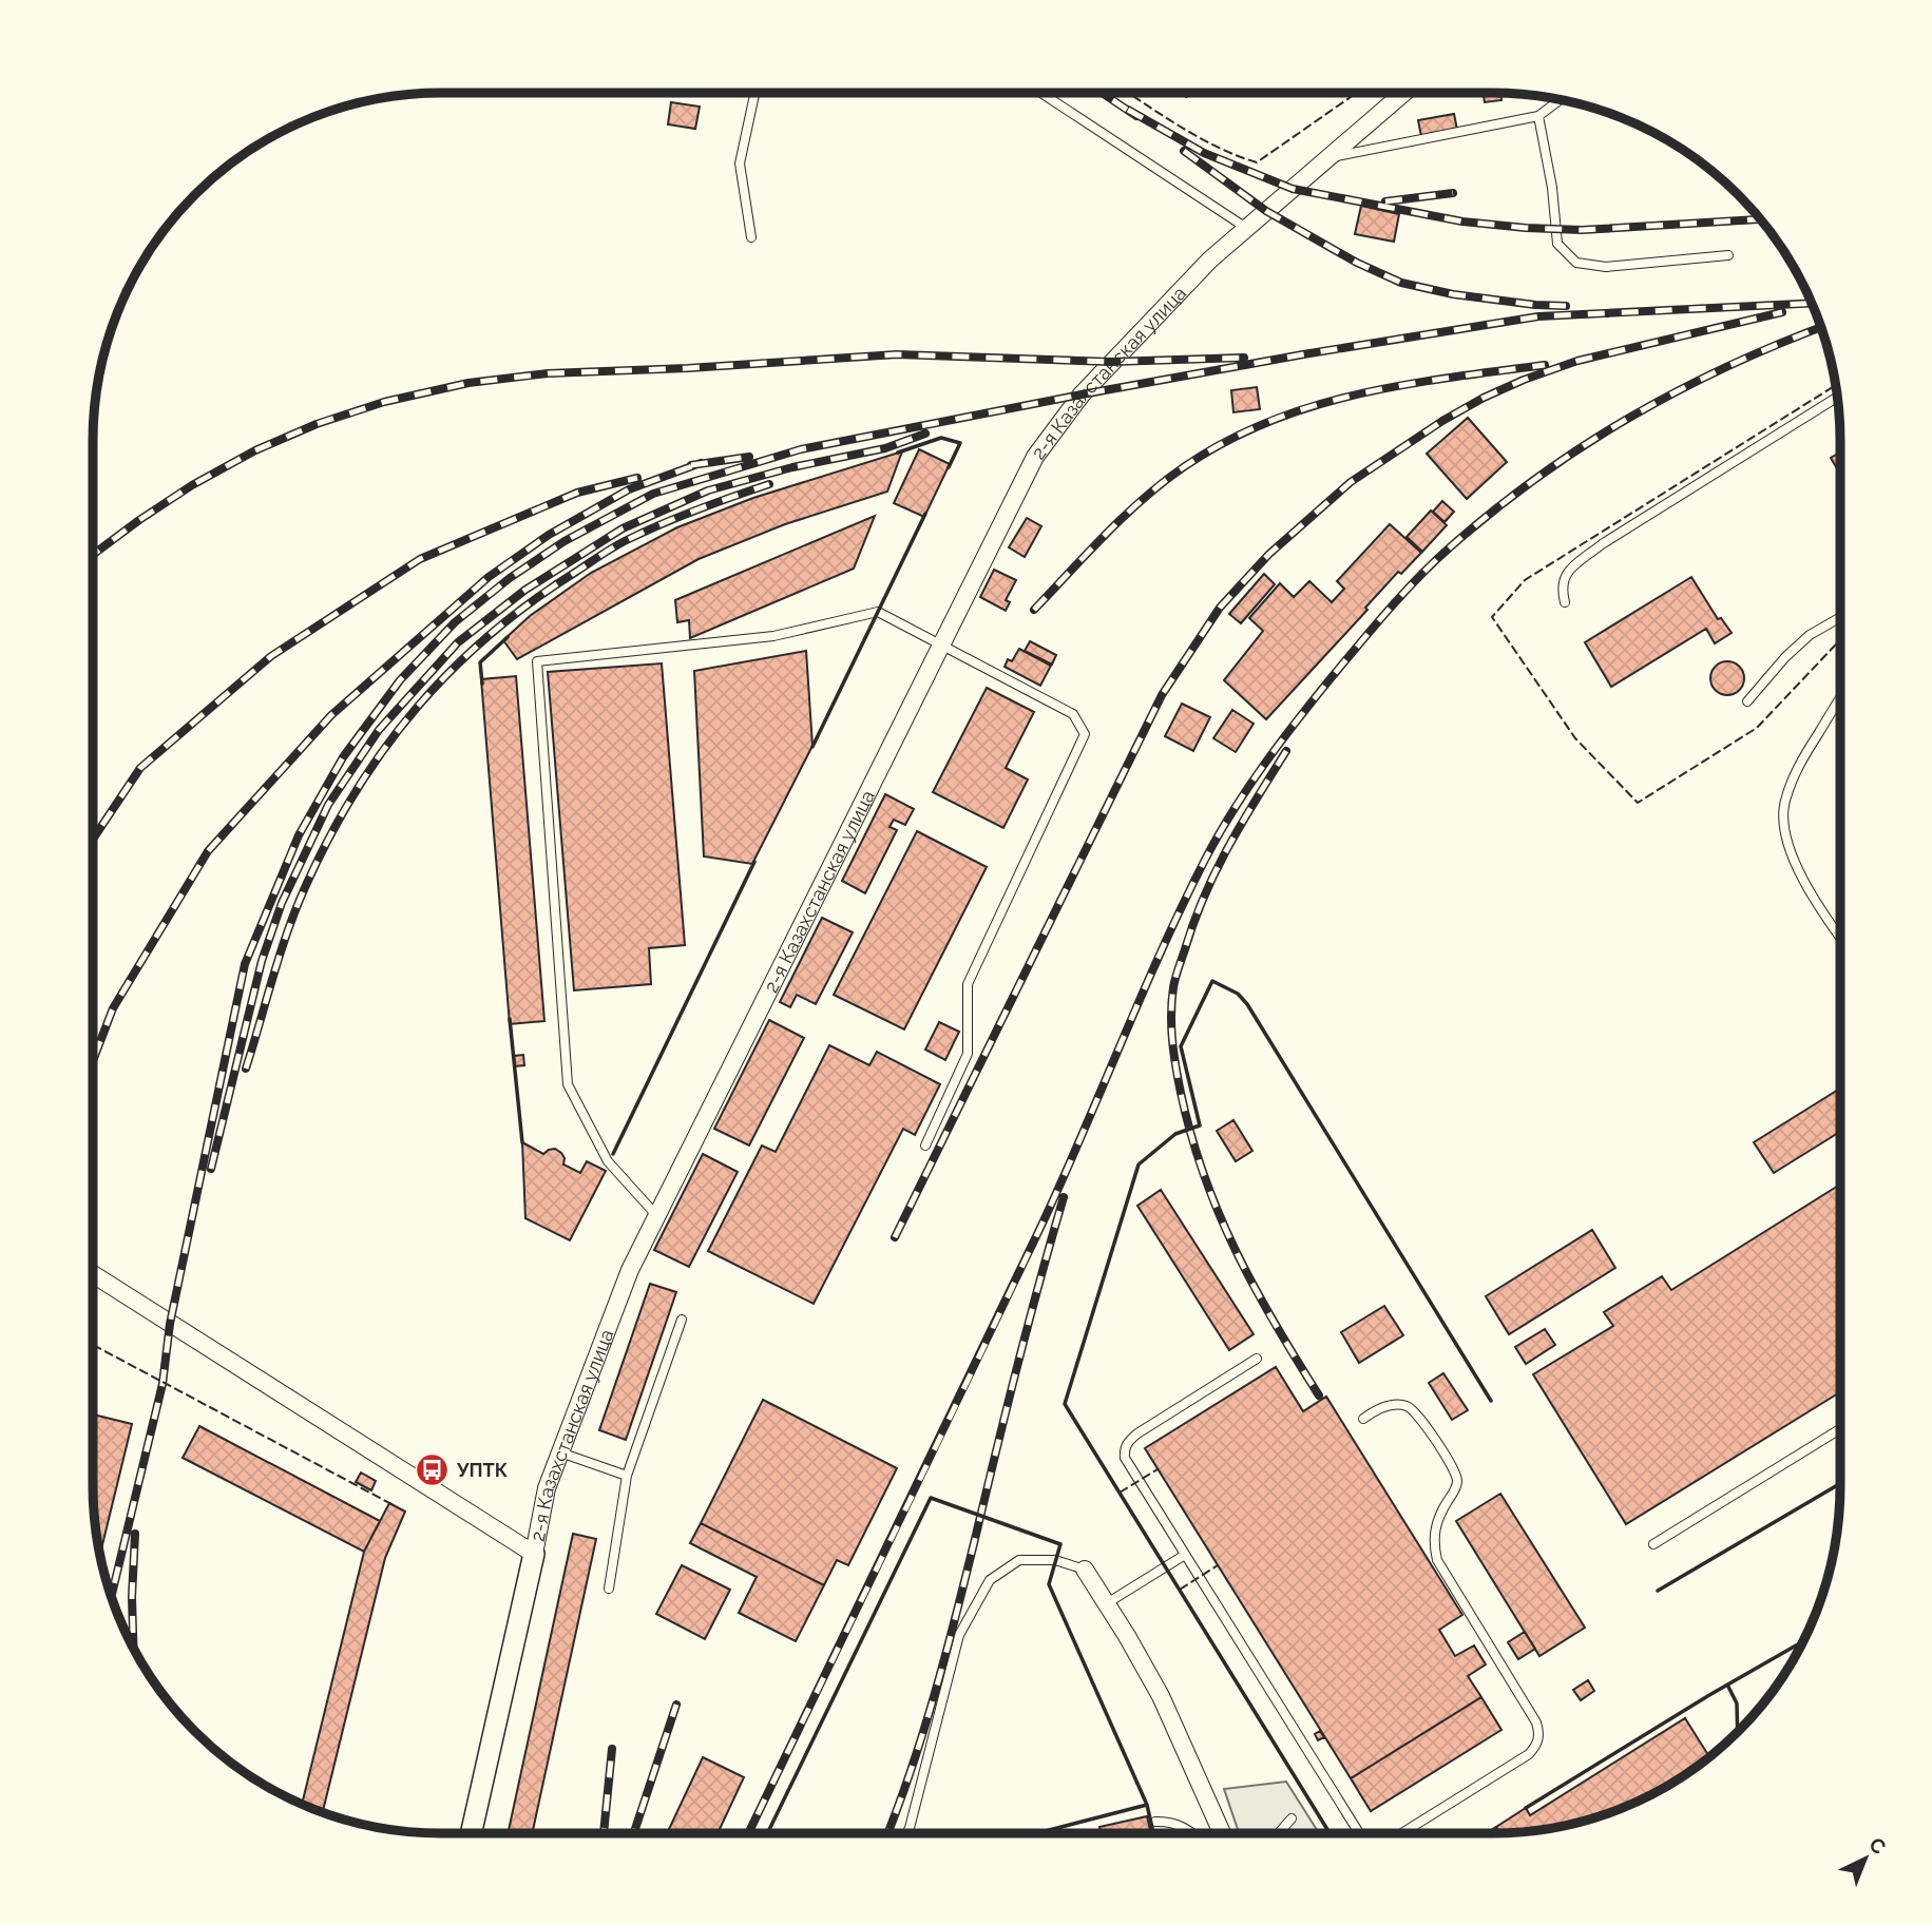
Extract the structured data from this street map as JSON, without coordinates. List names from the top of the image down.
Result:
{
  "streets": {
    "street": ["2-я Казахстанская улица"]
  },
  "places": {
    "bus stop": ["УПТК"]
  },
  "north": "top right"
}
